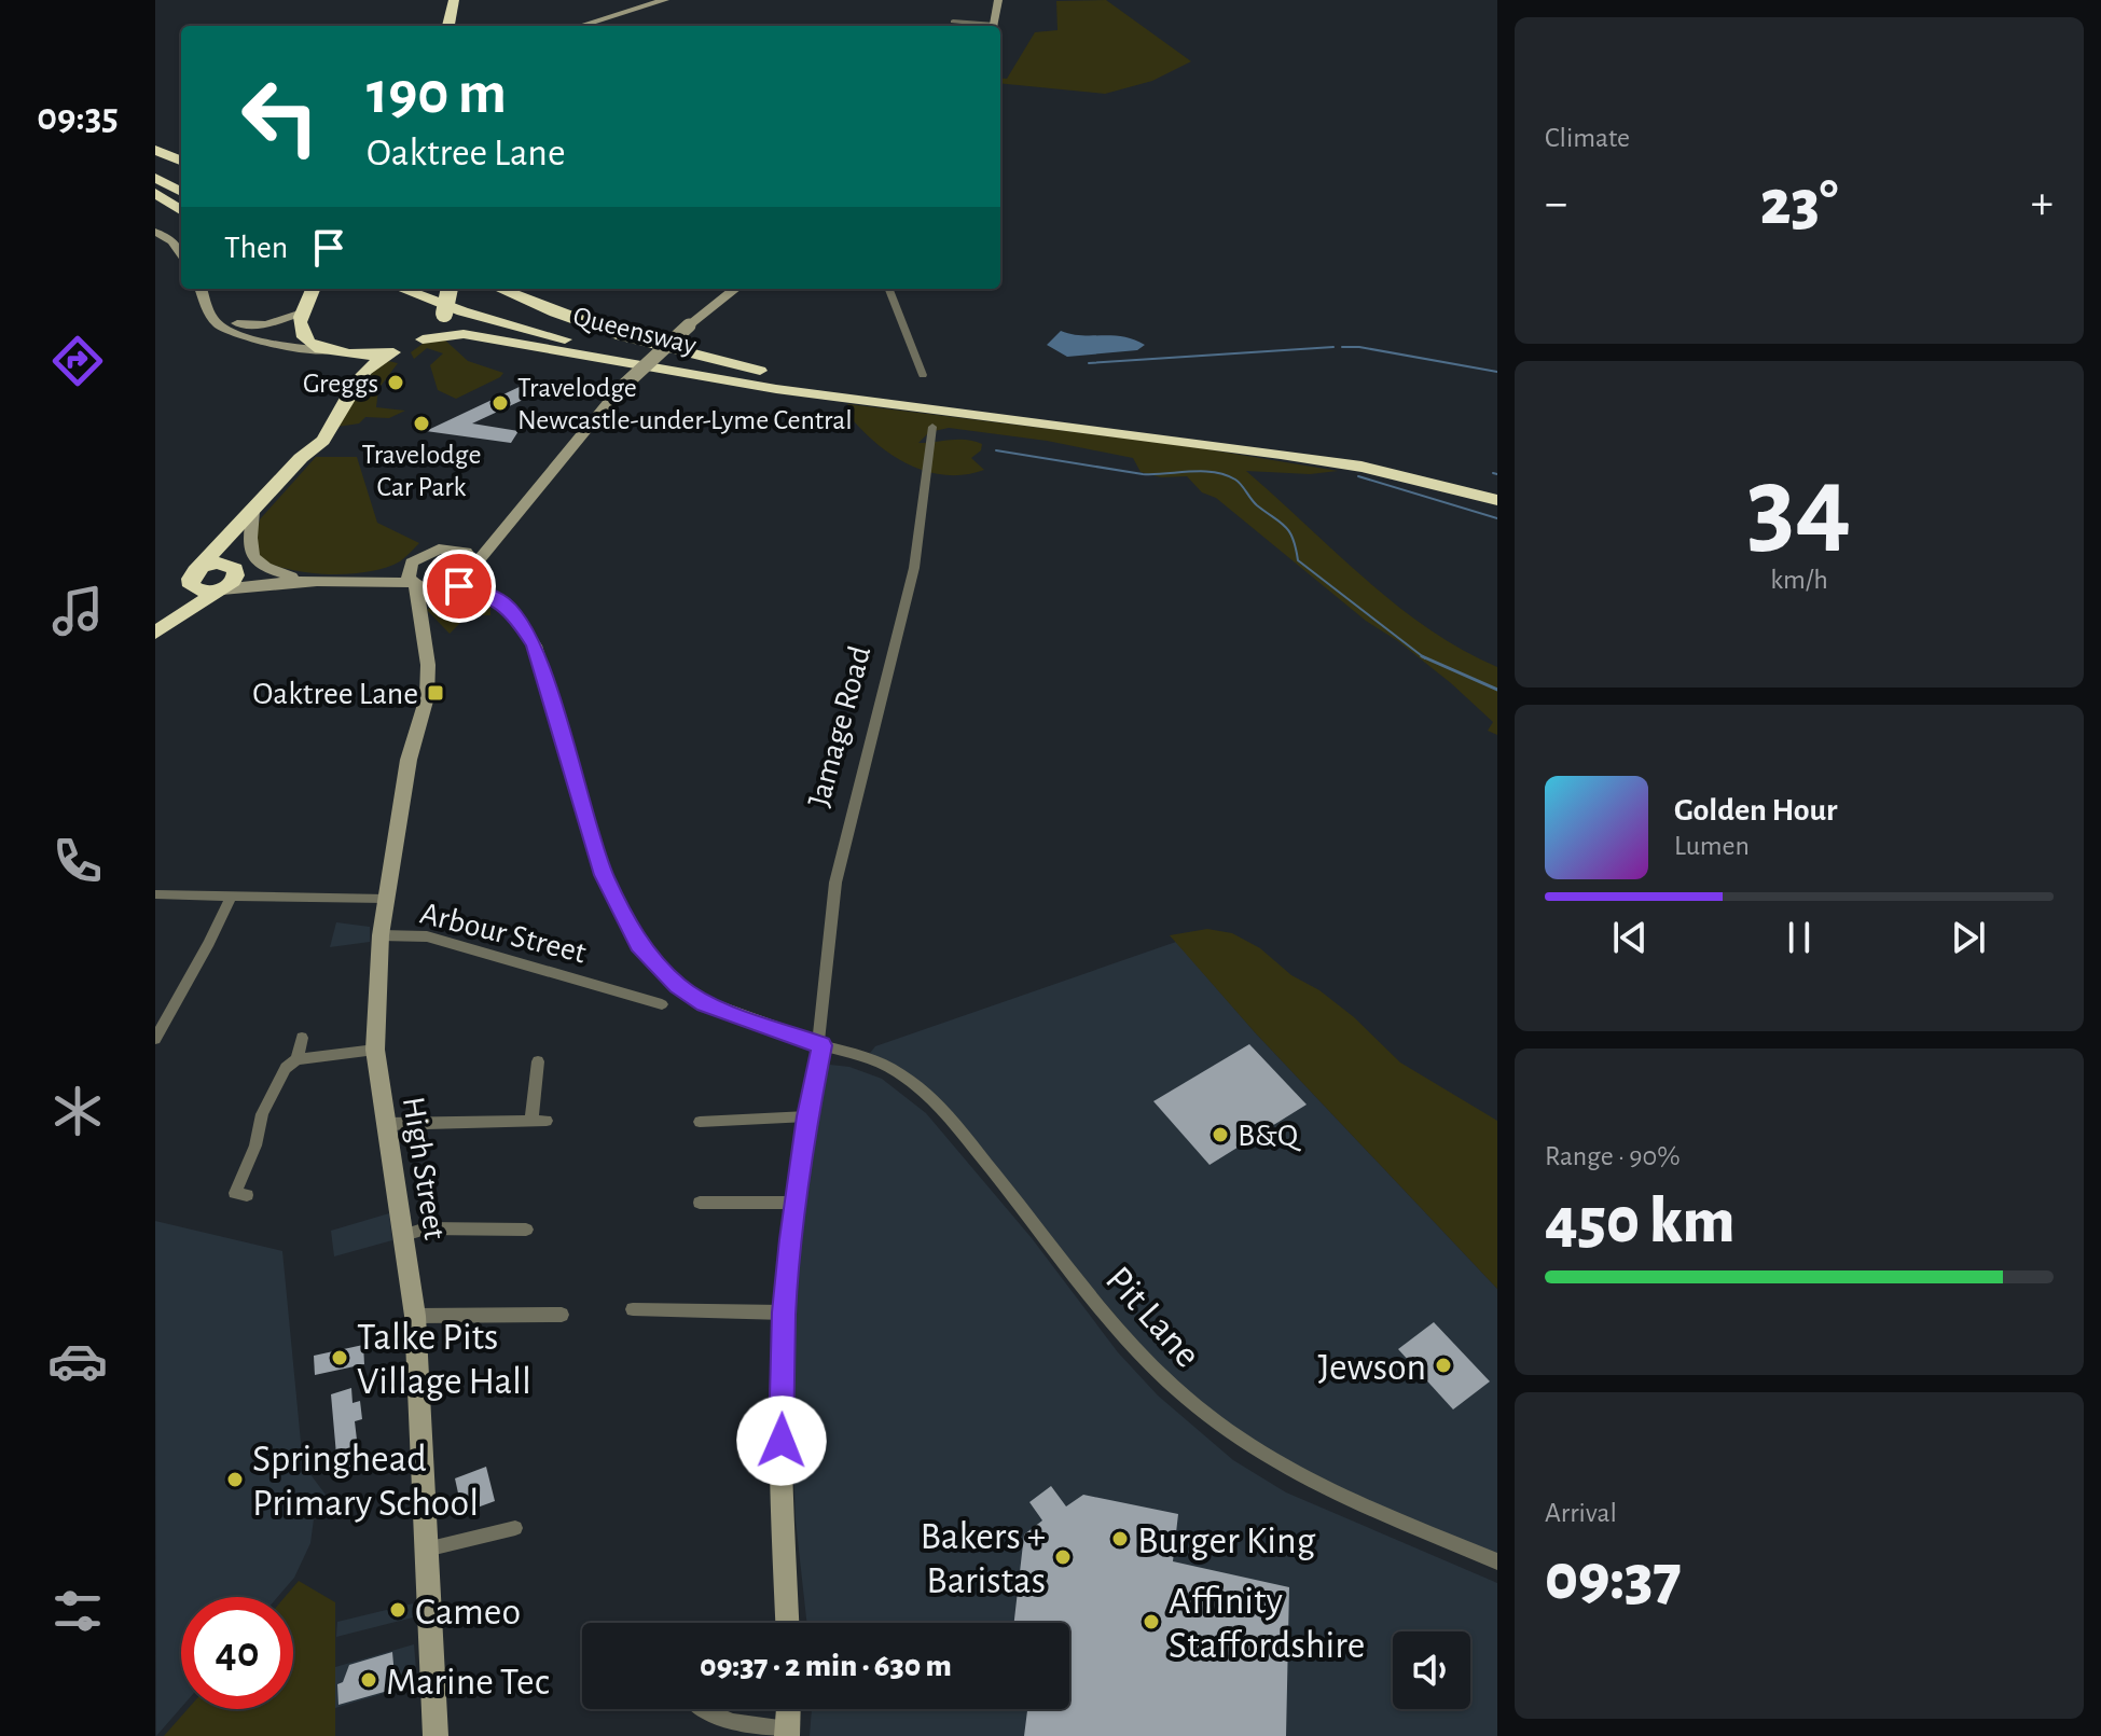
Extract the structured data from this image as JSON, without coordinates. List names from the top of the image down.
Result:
{
  "streets": {
    "highway": ["Queensway"],
    "street": [
      "Jamage Road",
      "Arbour Street",
      "High Street",
      "Pit Lane"
    ]
  },
  "crossings": [
    ["Jamage Road", "Pit Lane"],
    ["Arbour Street", "High Street"]
  ],
  "places": {
    "other": [
      "Greggs",
      "Travelodge Newcastle-under-Lyme Central",
      "Travelodge Car Park",
      "B&Q",
      "Talke Pits Village Hall",
      "Jewson",
      "Springhead Primary School",
      "Burger King",
      "Bakers + Baristas",
      "Cameo",
      "Affinity Staffordshire",
      "Marine Tec"
    ],
    "transit": ["Oaktree Lane"]
  },
  "page": {
    "tabs": "09:35",
    "tile": [
      "Climate",
      ["34", "km/h"],
      ["Range · 90%", "450 km"],
      ["Arrival", "09:37"]
    ],
    "turn": ["190 m", "Oaktree Lane"],
    "heat": ["−", "23°", "+"],
    "then": "Then",
    "song": ["Golden Hour", "Lumen"],
    "limit": "40",
    "trip": "09:37 · 2 min · 630 m"
  }
}
